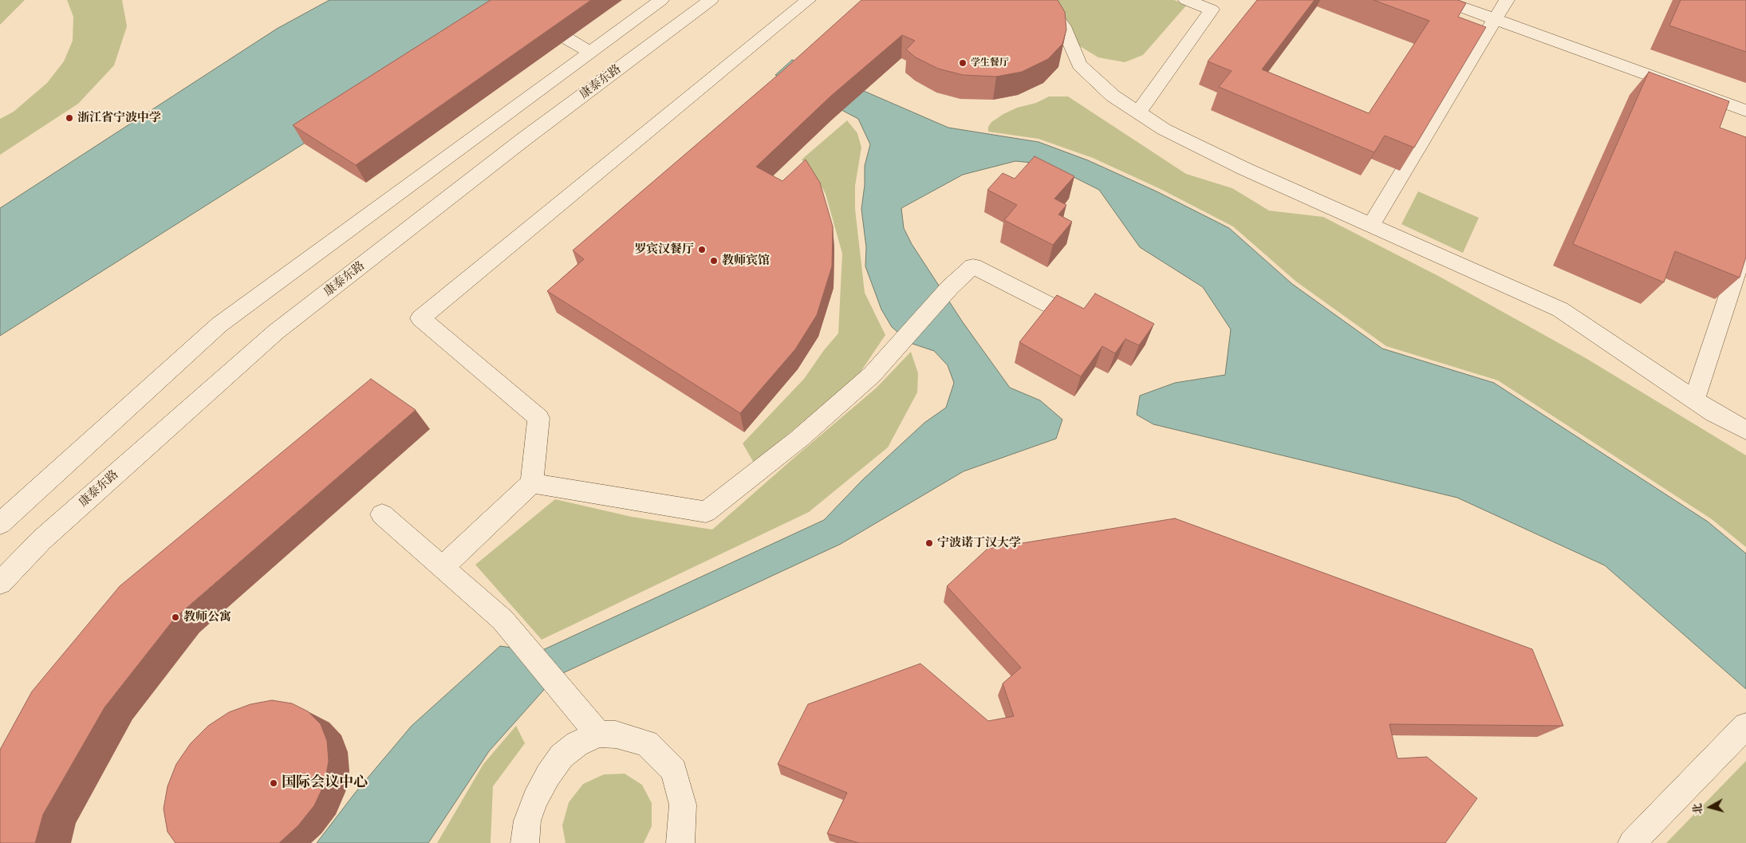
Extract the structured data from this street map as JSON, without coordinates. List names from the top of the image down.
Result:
{
  "streets": {
    "street": ["康泰东路"]
  },
  "places": [
    "学生餐厅",
    "浙江省宁波中学",
    "罗宾汉餐厅",
    "教师宾馆",
    "宁波诺丁汉大学",
    "教师公寓",
    "国际会议中心"
  ],
  "north": "left"
}
